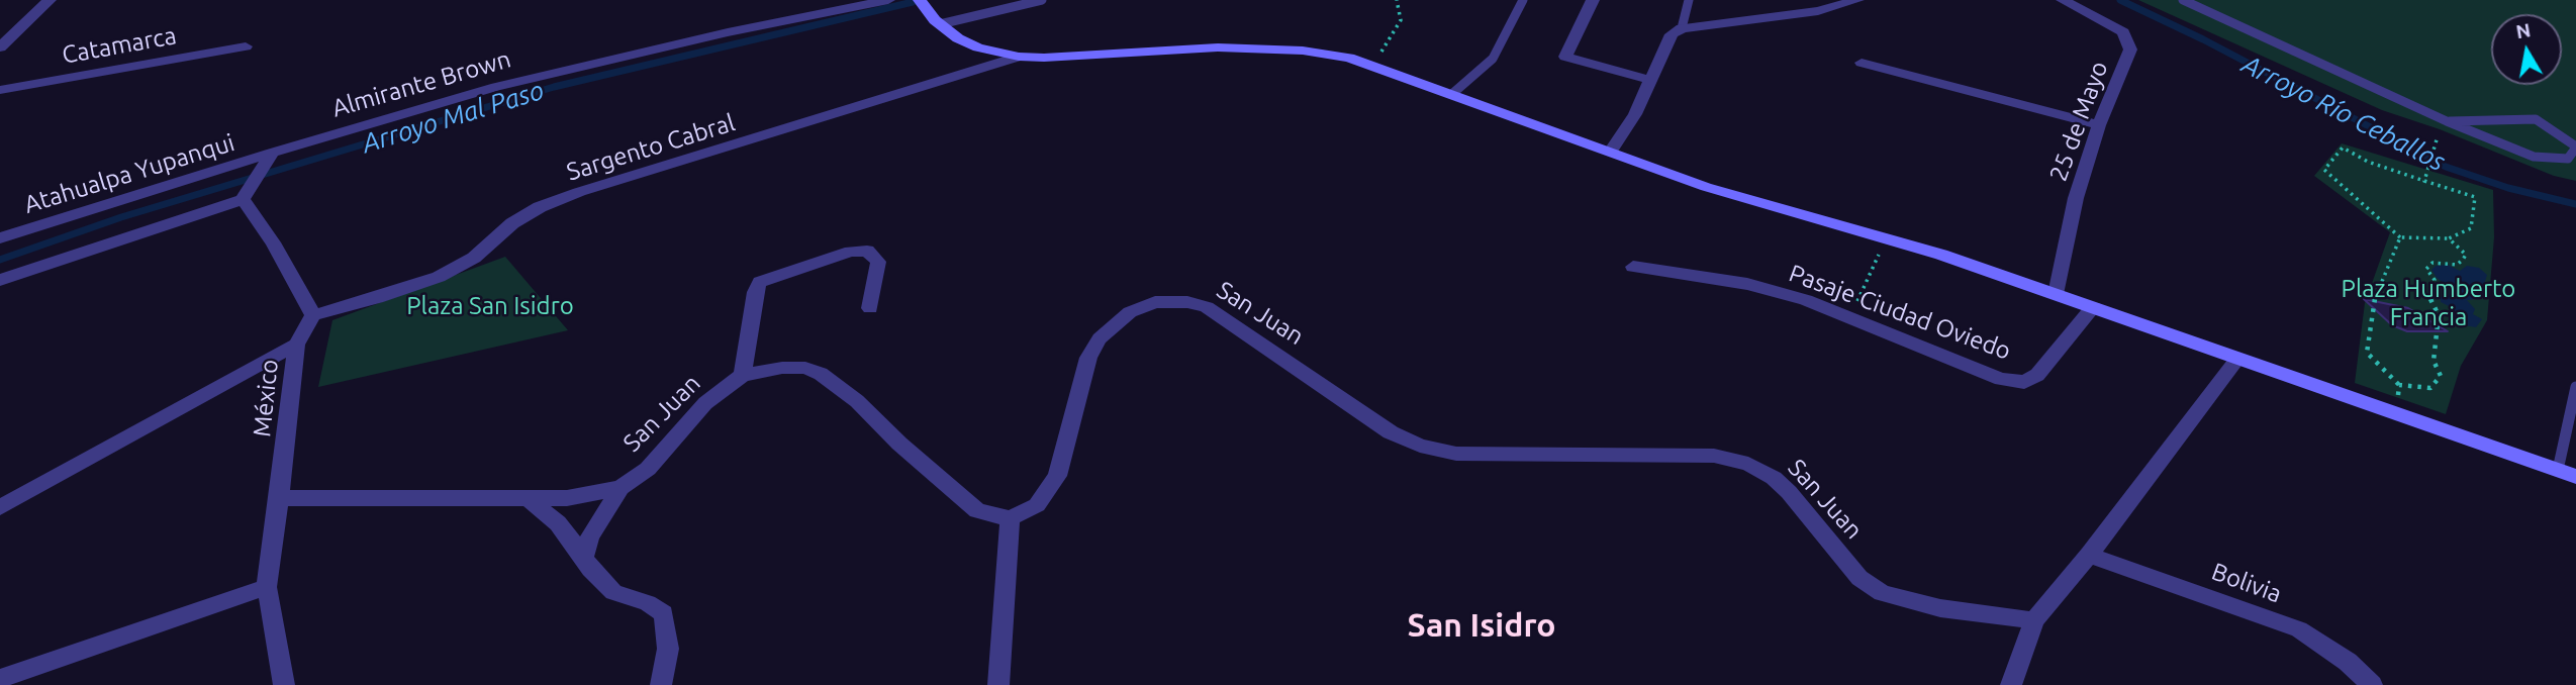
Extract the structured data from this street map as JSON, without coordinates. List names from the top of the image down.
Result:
{
  "streets": {
    "street": [
      "Catamarca",
      "Almirante Brown",
      "25 de Mayo",
      "Sargento Cabral",
      "Atahualpa Yupanqui",
      "Pasaje Ciudad Oviedo",
      "San Juan",
      "México",
      "Bolivia"
    ]
  },
  "crossings": [
    ["Almirante Brown", "Atahualpa Yupanqui"],
    ["Sargento Cabral", "México"],
    ["San Juan", "México"]
  ],
  "districts": ["San Isidro"],
  "water": ["Arroyo Río Ceballos", "Arroyo Mal Paso"],
  "parks": ["Plaza Humberto Francia", "Plaza San Isidro"],
  "north": "top"
}
